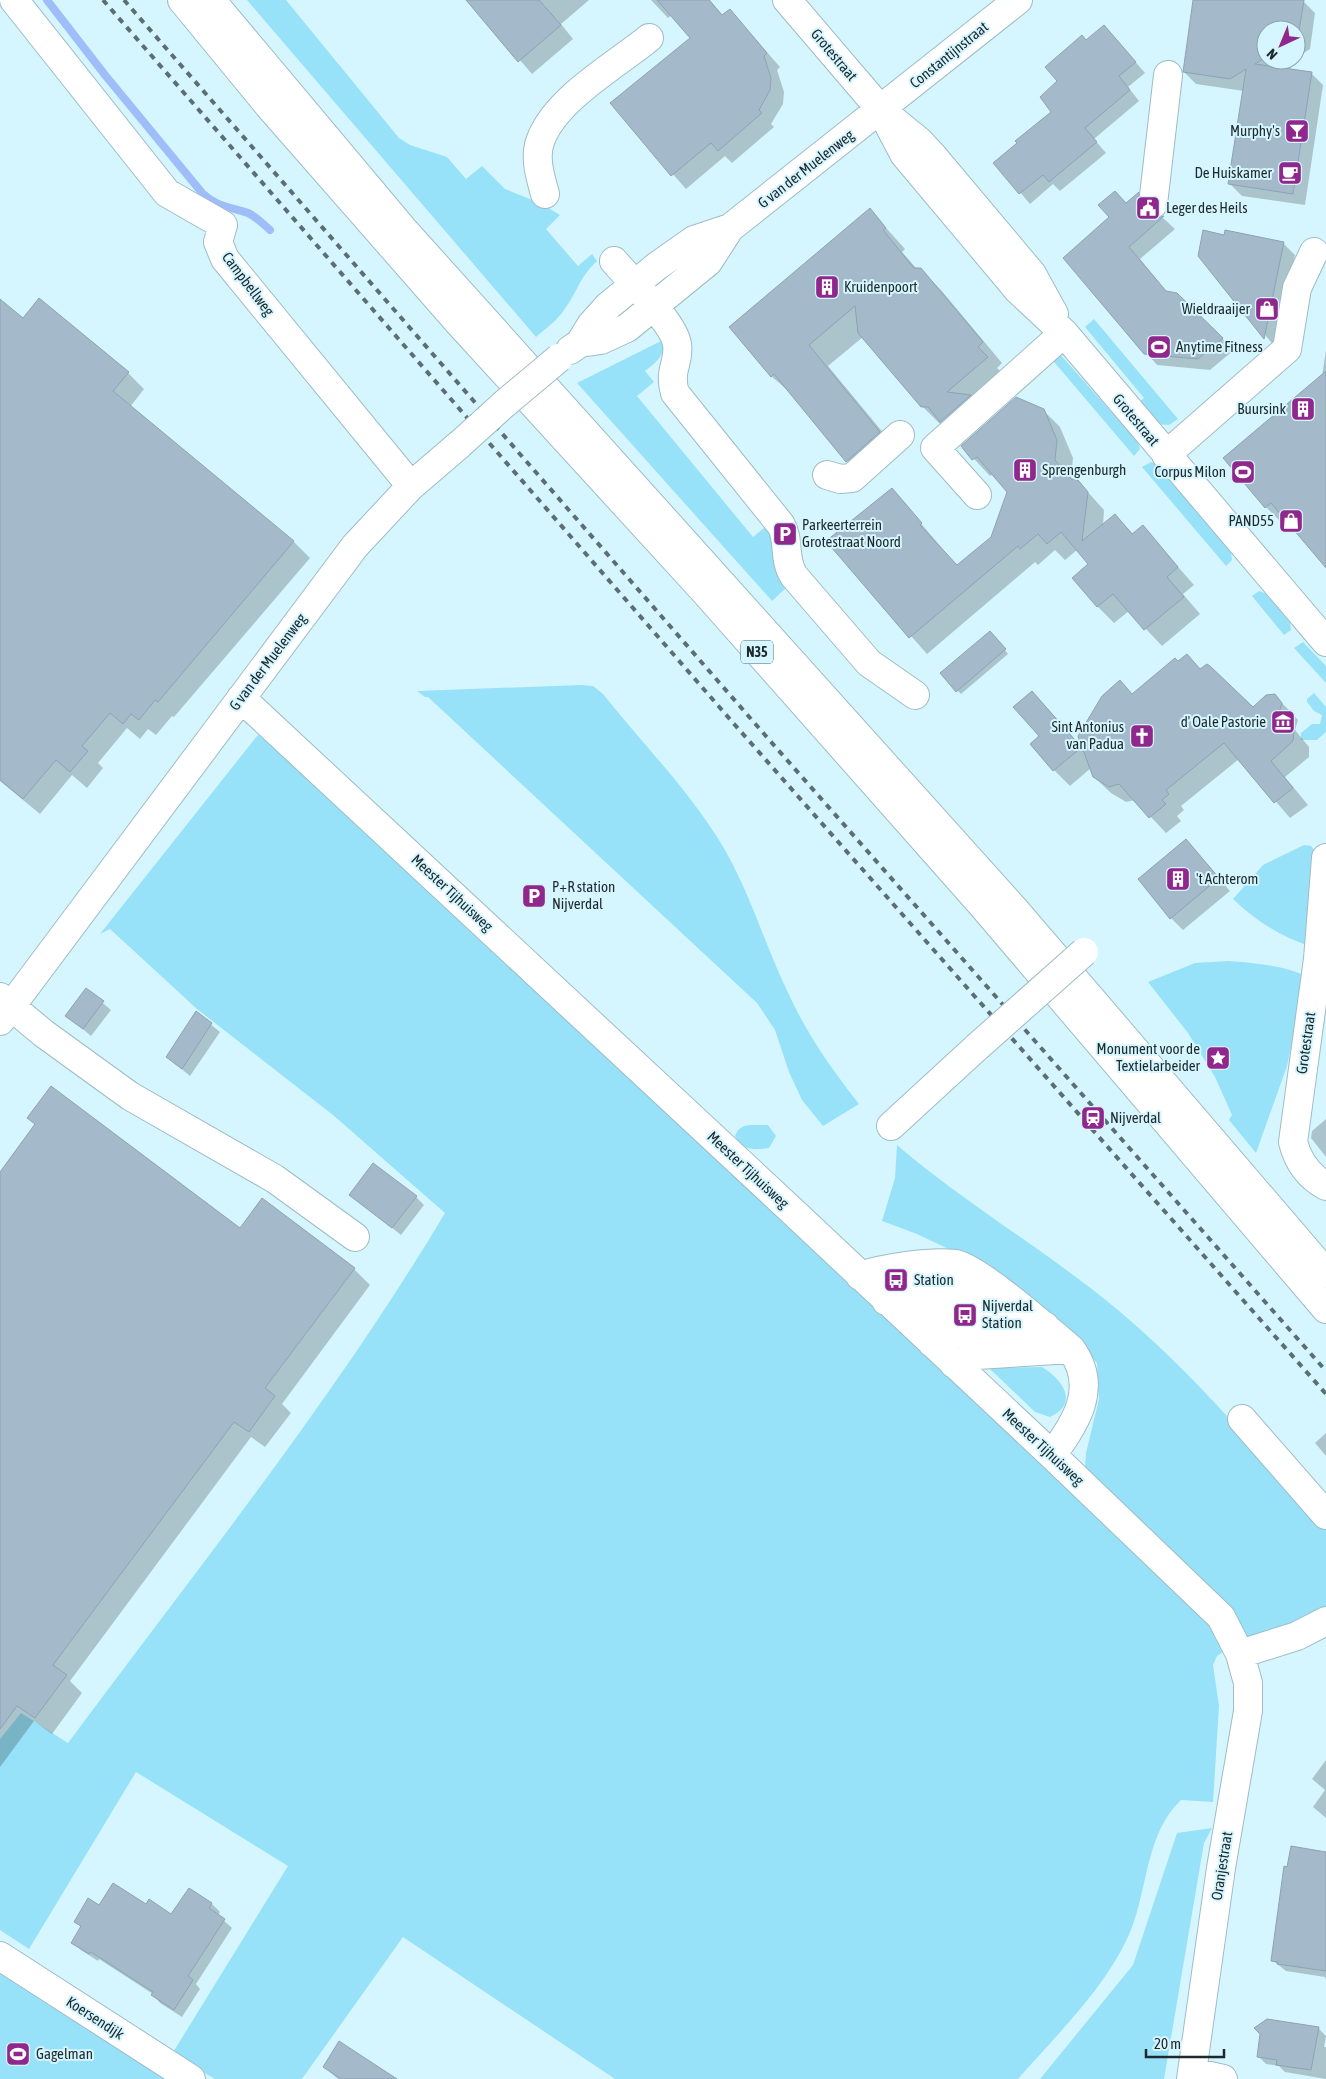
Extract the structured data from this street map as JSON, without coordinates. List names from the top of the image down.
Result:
{
  "streets": {
    "street": [
      "Grotestraat",
      "Constantijnstraat",
      "G van der Muelenweg",
      "Campbellweg",
      "N35",
      "Meester Tijhuisweg",
      "Oranjestraat",
      "Koersendijk"
    ]
  },
  "crossings": [
    ["Grotestraat", "Constantijnstraat"],
    ["Grotestraat", "G van der Muelenweg"],
    ["Constantijnstraat", "G van der Muelenweg"],
    ["G van der Muelenweg", "Campbellweg"],
    ["G van der Muelenweg", "Meester Tijhuisweg"],
    ["Meester Tijhuisweg", "Oranjestraat"]
  ],
  "places": {
    "bar": ["Murphy's"],
    "cafe": ["De Huiskamer"],
    "public building": ["Leger des Heils"],
    "building": [
      "Kruidenpoort",
      "Buursink",
      "Sprengenburgh",
      "'t Achterom"
    ],
    "shop": ["Wieldraaijer", "PAND55"],
    "sports": ["Anytime Fitness", "Corpus Milon", "Gagelman"],
    "parking": ["Parkeerterrein Grotestraat Noord", "P+R station Nijverdal"],
    "museum": ["d' Oale Pastorie"],
    "church": ["Sint Antonius van Padua"],
    "place": ["Monument voor de Textielarbeider"],
    "station": ["Nijverdal"],
    "bus stop": ["Station", "Nijverdal Station"]
  },
  "scale_bar": "20 m",
  "north": "bottom left"
}
